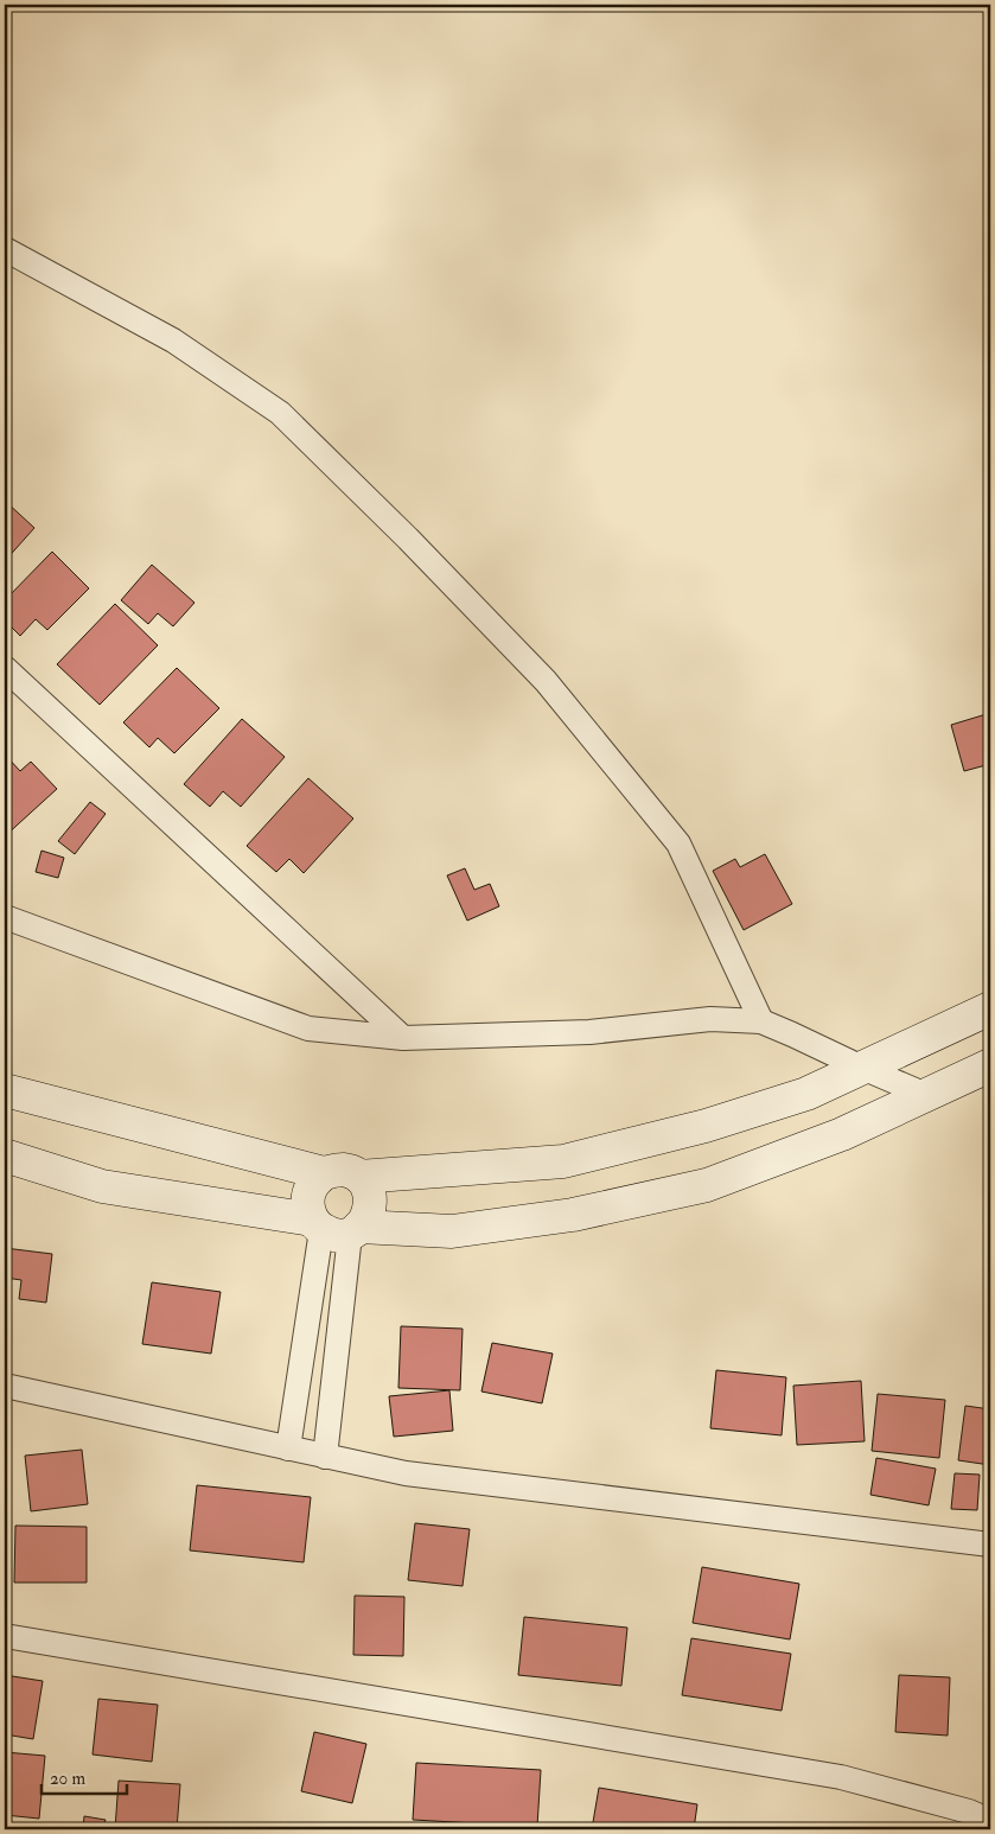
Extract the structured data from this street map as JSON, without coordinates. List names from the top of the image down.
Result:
{
  "scale_bar": "20 m"
}
